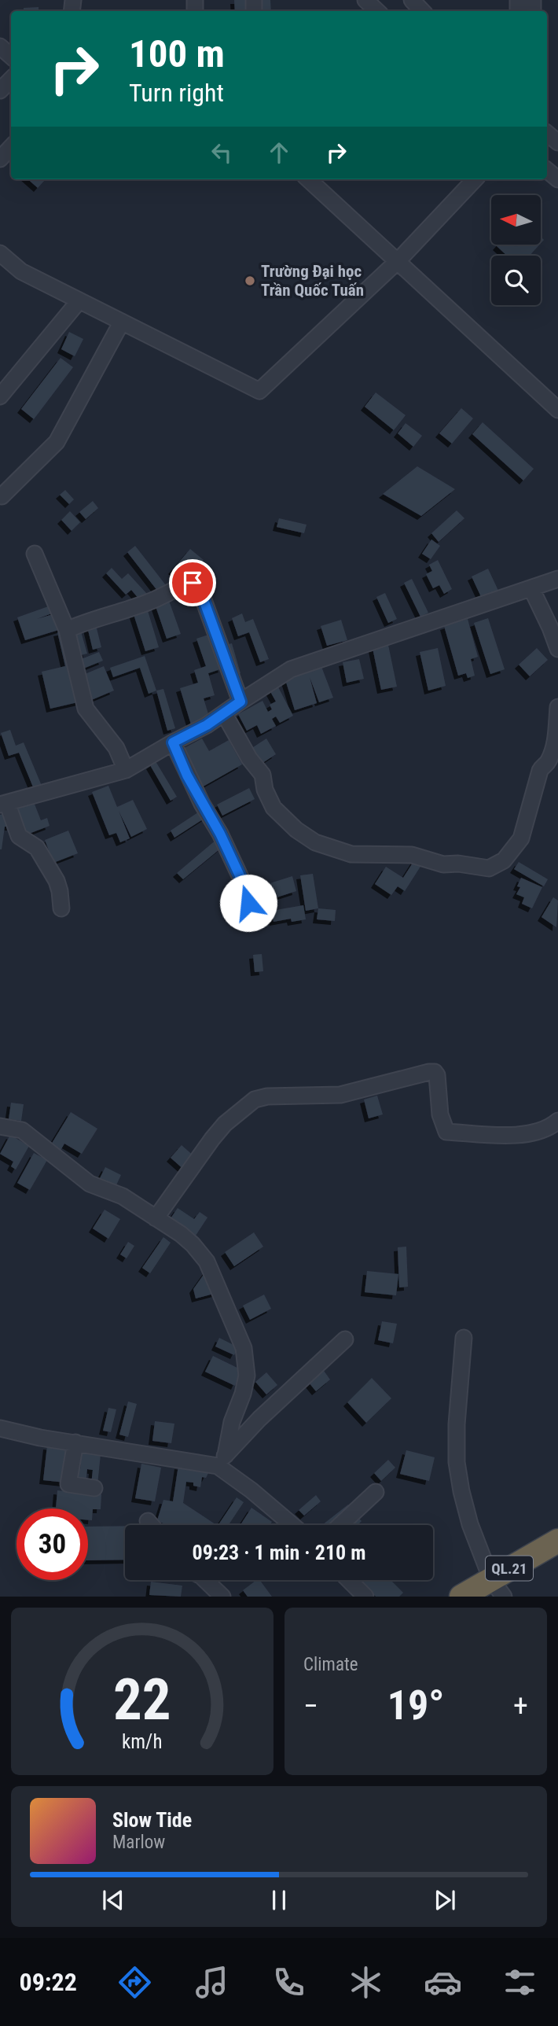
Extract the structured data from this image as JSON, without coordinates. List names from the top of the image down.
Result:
{
  "streets": {
    "highway": ["QL.21"]
  },
  "places": ["Trường Đại học Trần Quốc Tuấn"],
  "north": "left",
  "page": {
    "turn": ["100 m", "Turn right"],
    "limit": "30",
    "trip": "09:23 · 1 min · 210 m",
    "tile": "Climate",
    "heat": ["−", "19°", "+"],
    "song": ["Slow Tide", "Marlow"],
    "tabs": "09:22",
    "gauge": ["22", "km/h"]
  }
}
